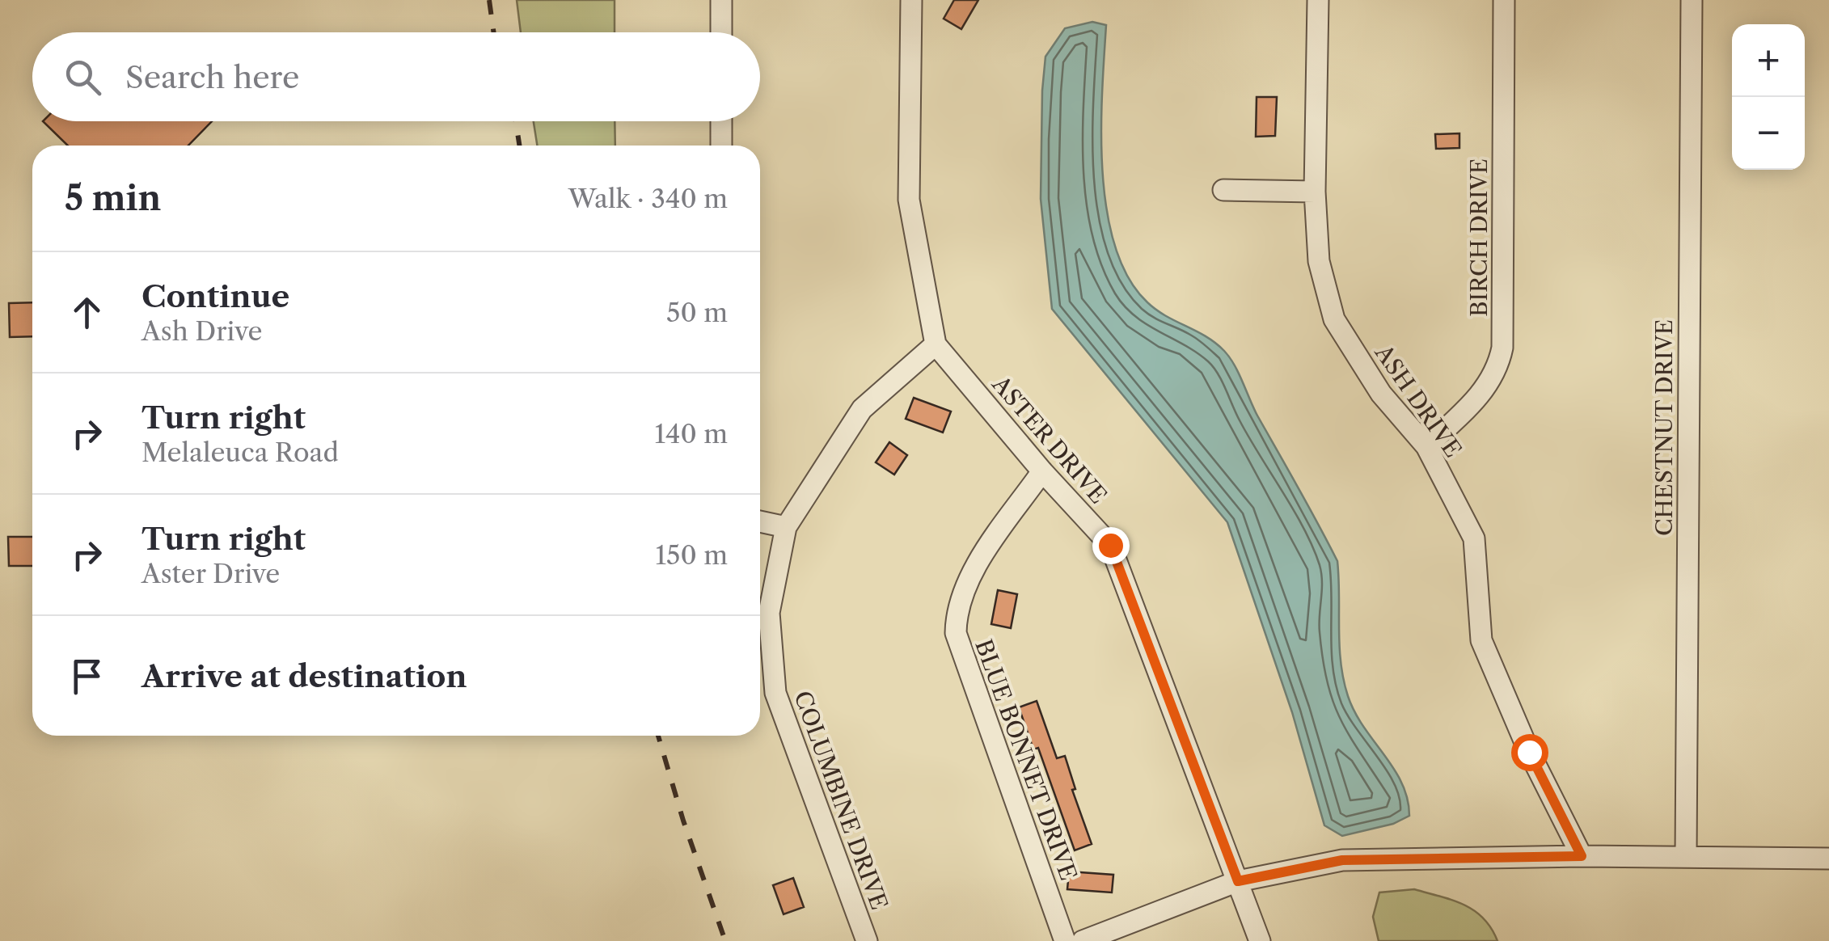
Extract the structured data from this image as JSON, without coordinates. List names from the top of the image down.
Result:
{
  "streets": {
    "street": [
      "BIRCH DRIVE",
      "ASH DRIVE",
      "CHESTNUT DRIVE",
      "ASTER DRIVE",
      "BLUE BONNET DRIVE",
      "COLUMBINE DRIVE"
    ]
  },
  "crossings": [
    ["BIRCH DRIVE", "ASH DRIVE"],
    ["ASTER DRIVE", "BLUE BONNET DRIVE"],
    ["ASTER DRIVE", "COLUMBINE DRIVE"]
  ],
  "page": {
    "map_buttons": ["+", "−"],
    "search": "Search here",
    "heading": ["5 min", "Walk · 340 m"],
    "list": [
      ["Continue", "Ash Drive", "50 m"],
      ["Turn right", "Melaleuca Road", "140 m"],
      ["Turn right", "Aster Drive", "150 m"],
      "Arrive at destination"
    ]
  }
}
